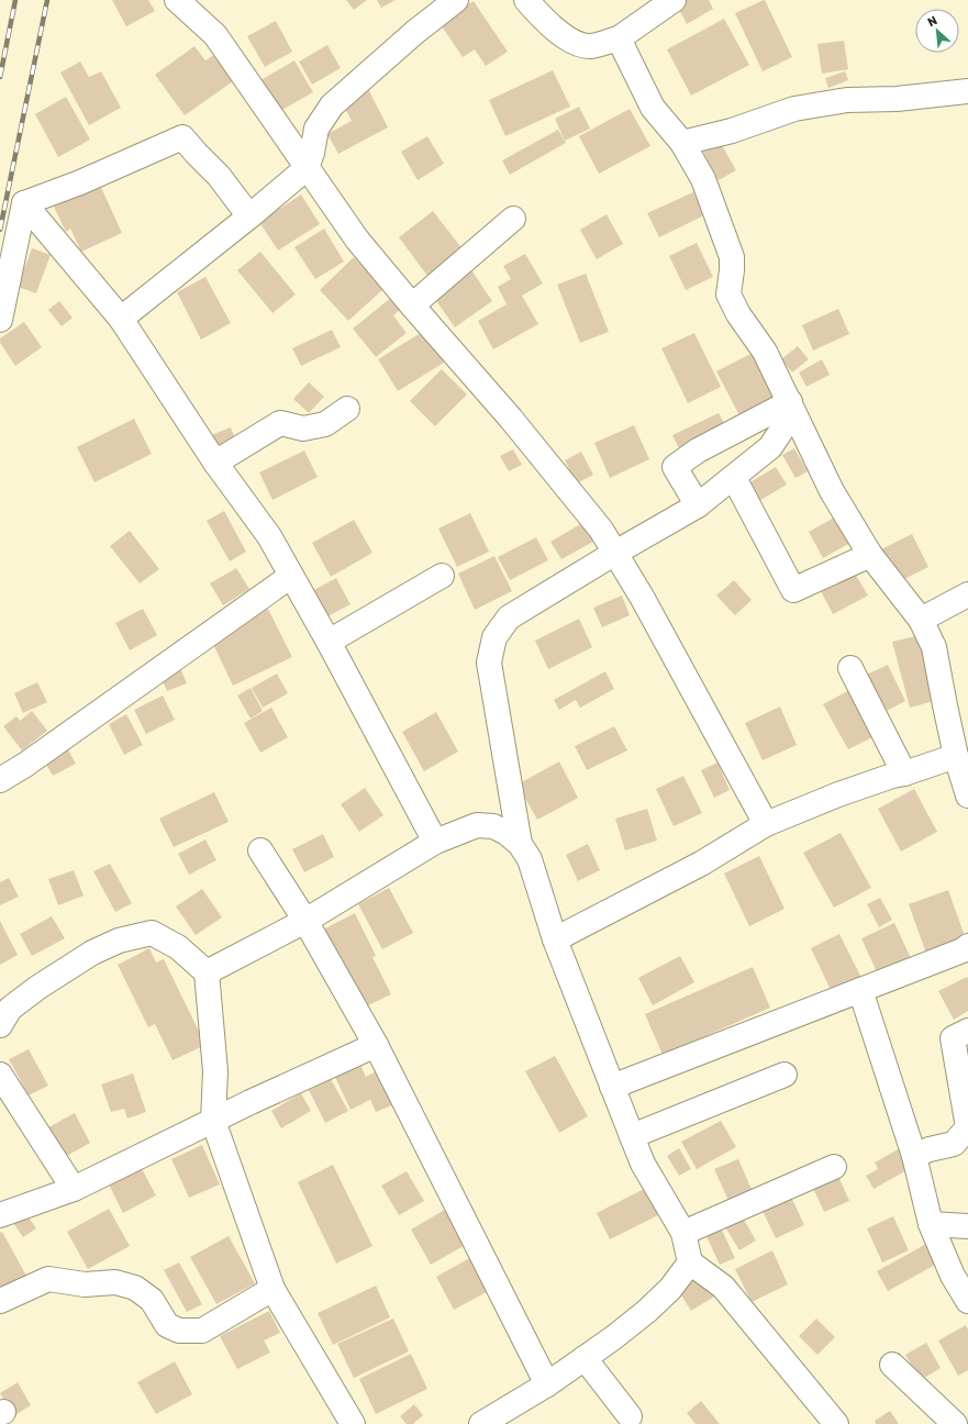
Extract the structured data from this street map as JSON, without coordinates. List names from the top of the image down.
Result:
{
  "north": "top left"
}
